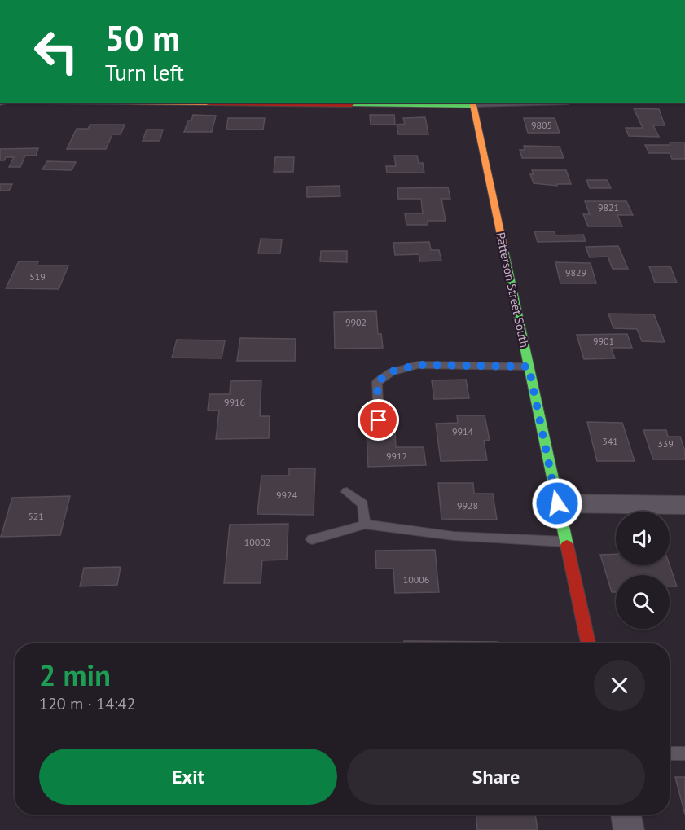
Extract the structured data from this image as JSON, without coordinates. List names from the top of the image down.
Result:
{
  "streets": {
    "street": ["Patterson Street South"]
  },
  "house_numbers": [
    "9805",
    "9821",
    "9829",
    "519",
    "9902",
    "9901",
    "9916",
    "9914",
    "341",
    "339",
    "9912",
    "9924",
    "9928",
    "521",
    "10002",
    "10006"
  ],
  "page": {
    "turn": ["50 m", "Turn left"],
    "heading": ["2 min", "120 m · 14:42"],
    "buttons": ["Exit", "Share"]
  }
}
